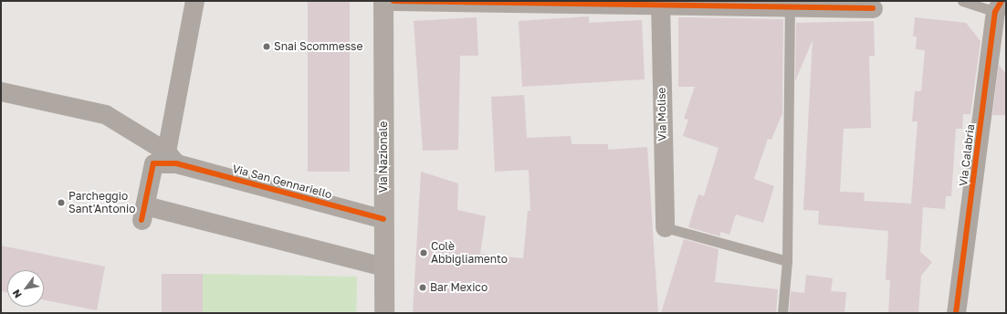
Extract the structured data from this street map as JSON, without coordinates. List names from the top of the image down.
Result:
{
  "streets": {
    "main road": ["Via Nazionale"],
    "street": ["Via Molise", "Via Calabria", "Via San Gennariello"]
  },
  "crossings": [
    ["Via Nazionale", "Via San Gennariello"]
  ],
  "places": [
    "Snai Scommesse",
    "Parcheggio Sant'Antonio",
    "Colè Abbigliamento",
    "Bar Mexico"
  ],
  "north": "bottom left"
}
